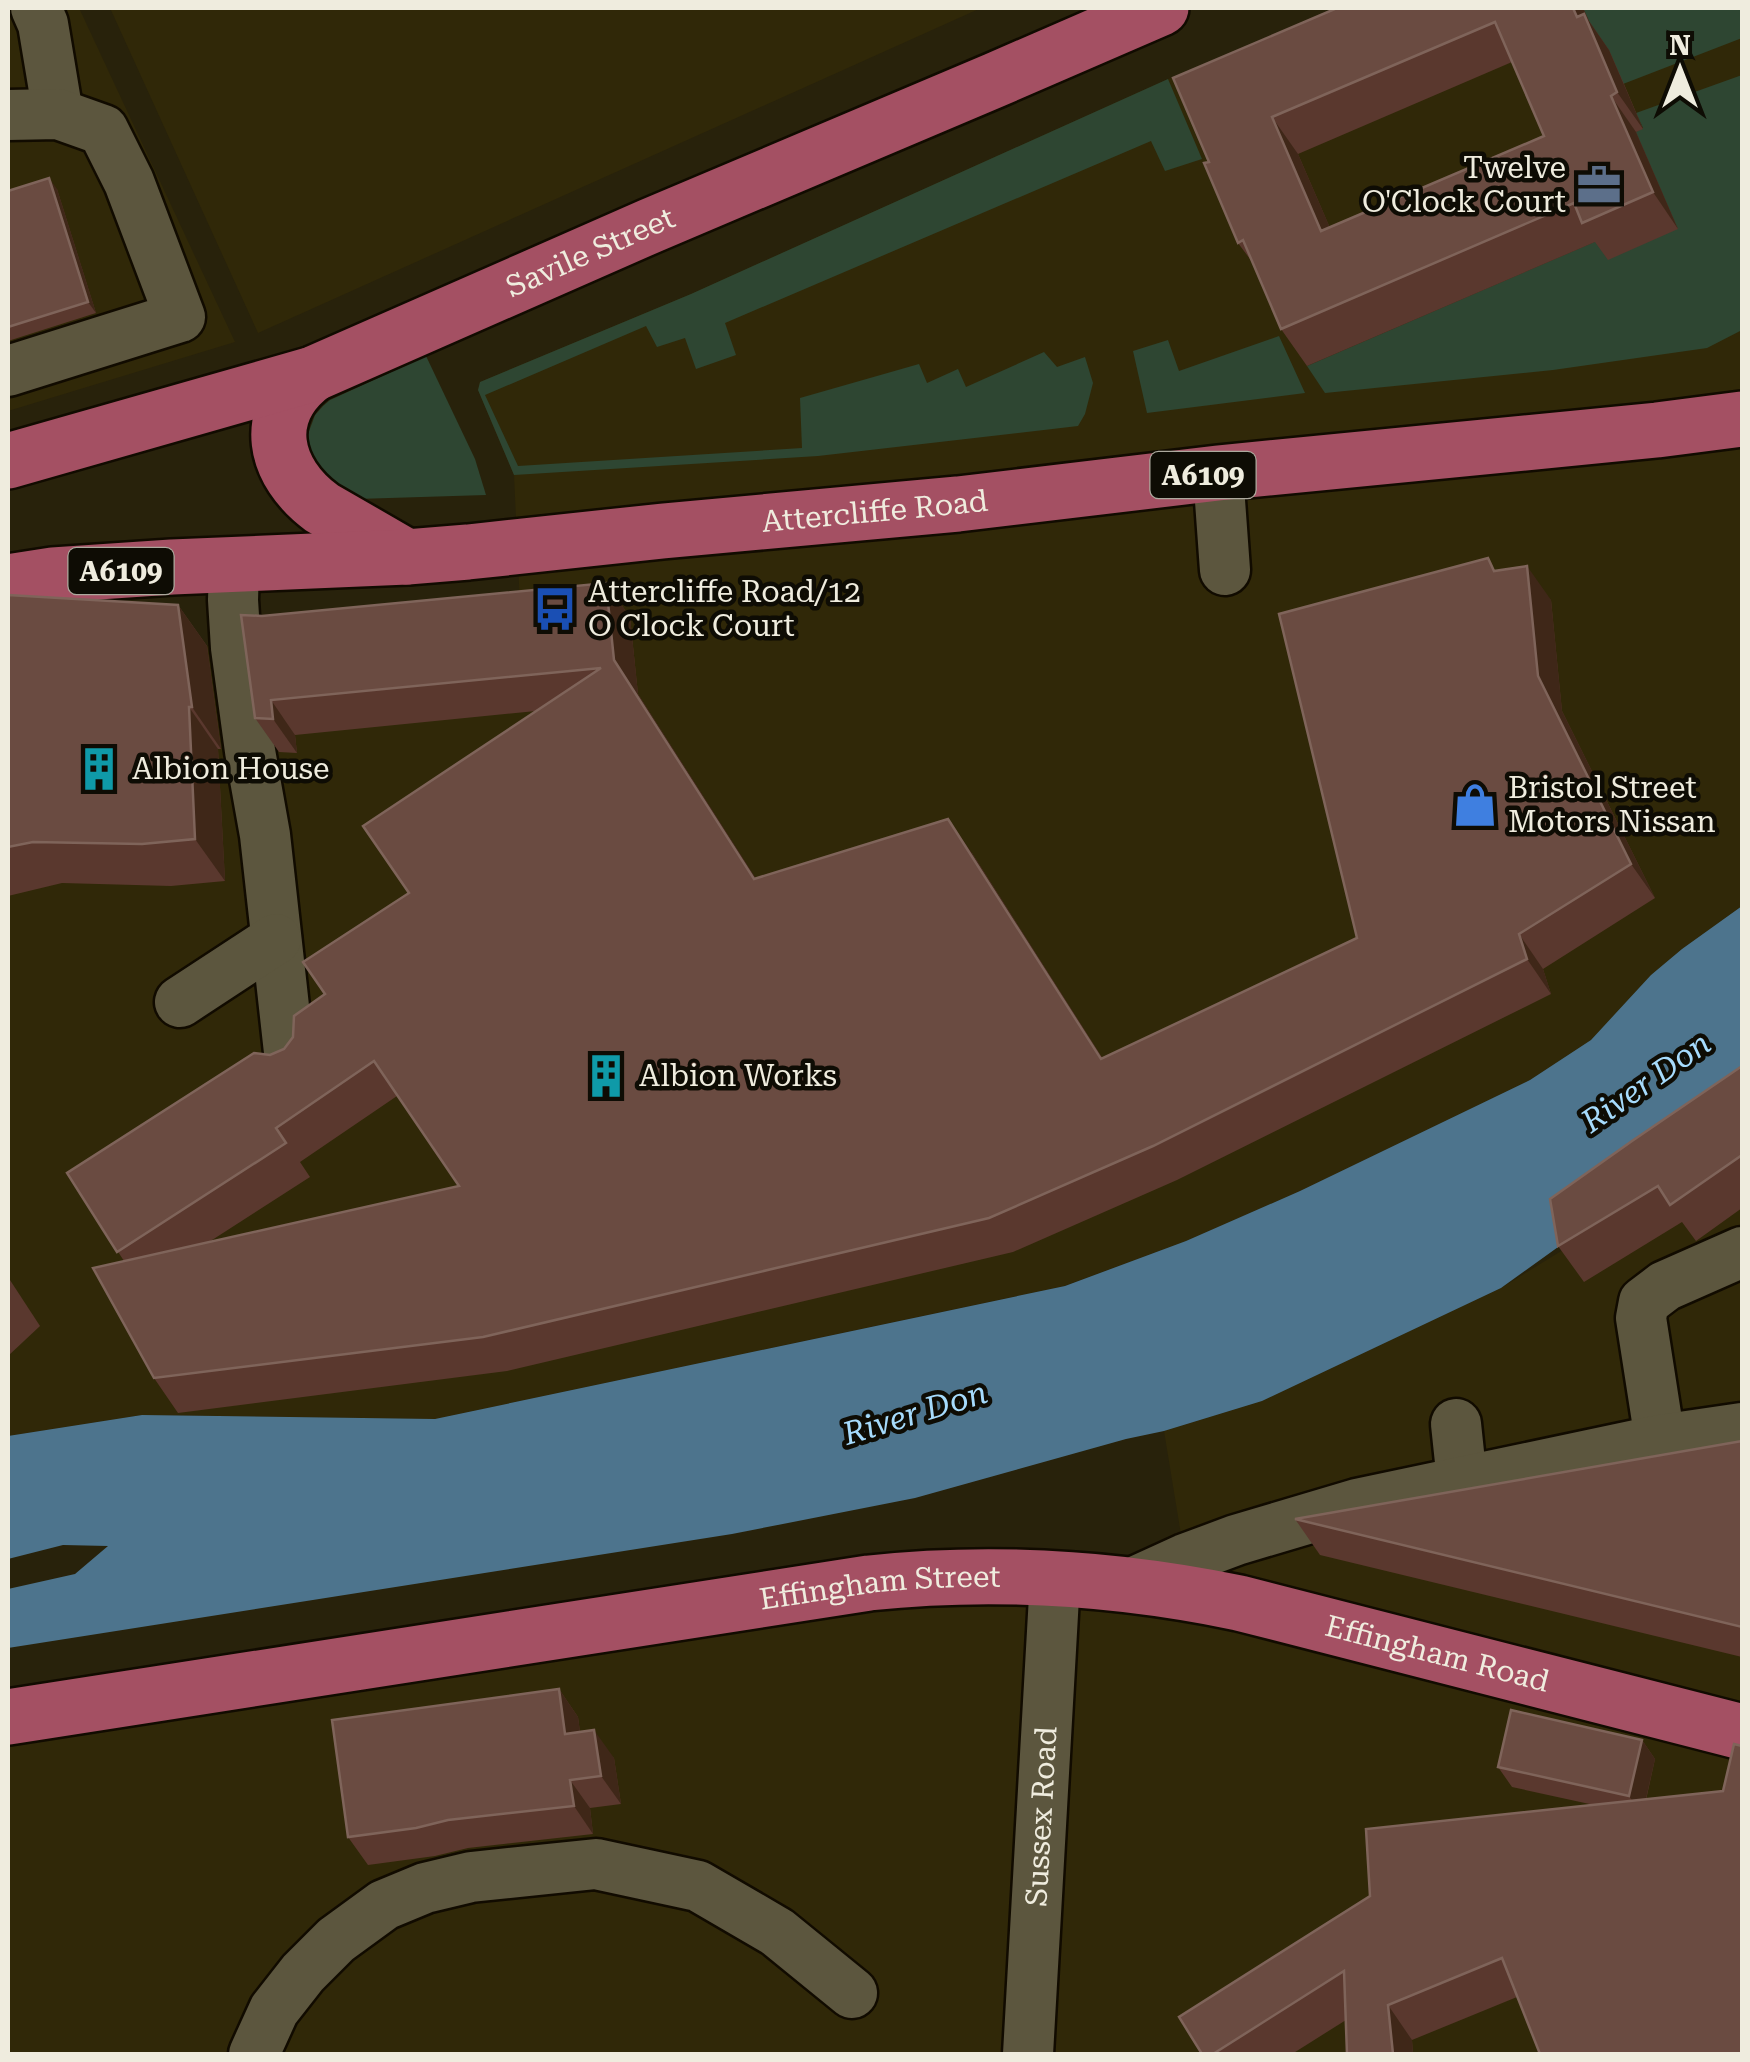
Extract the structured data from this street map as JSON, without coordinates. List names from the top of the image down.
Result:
{
  "streets": {
    "main road": [
      "Savile Street",
      "A6109",
      "Attercliffe Road",
      "Effingham Street",
      "Effingham Road"
    ],
    "street": ["Sussex Road"]
  },
  "crossings": [
    ["Effingham Street", "Effingham Road"],
    ["Effingham Street", "Sussex Road"]
  ],
  "water": ["River Don"],
  "places": {
    "office": ["Twelve O'Clock Court"],
    "bus stop": ["Attercliffe Road/12 O Clock Court"],
    "building": ["Albion House", "Albion Works"],
    "shop": ["Bristol Street Motors Nissan"]
  },
  "north": "top"
}
